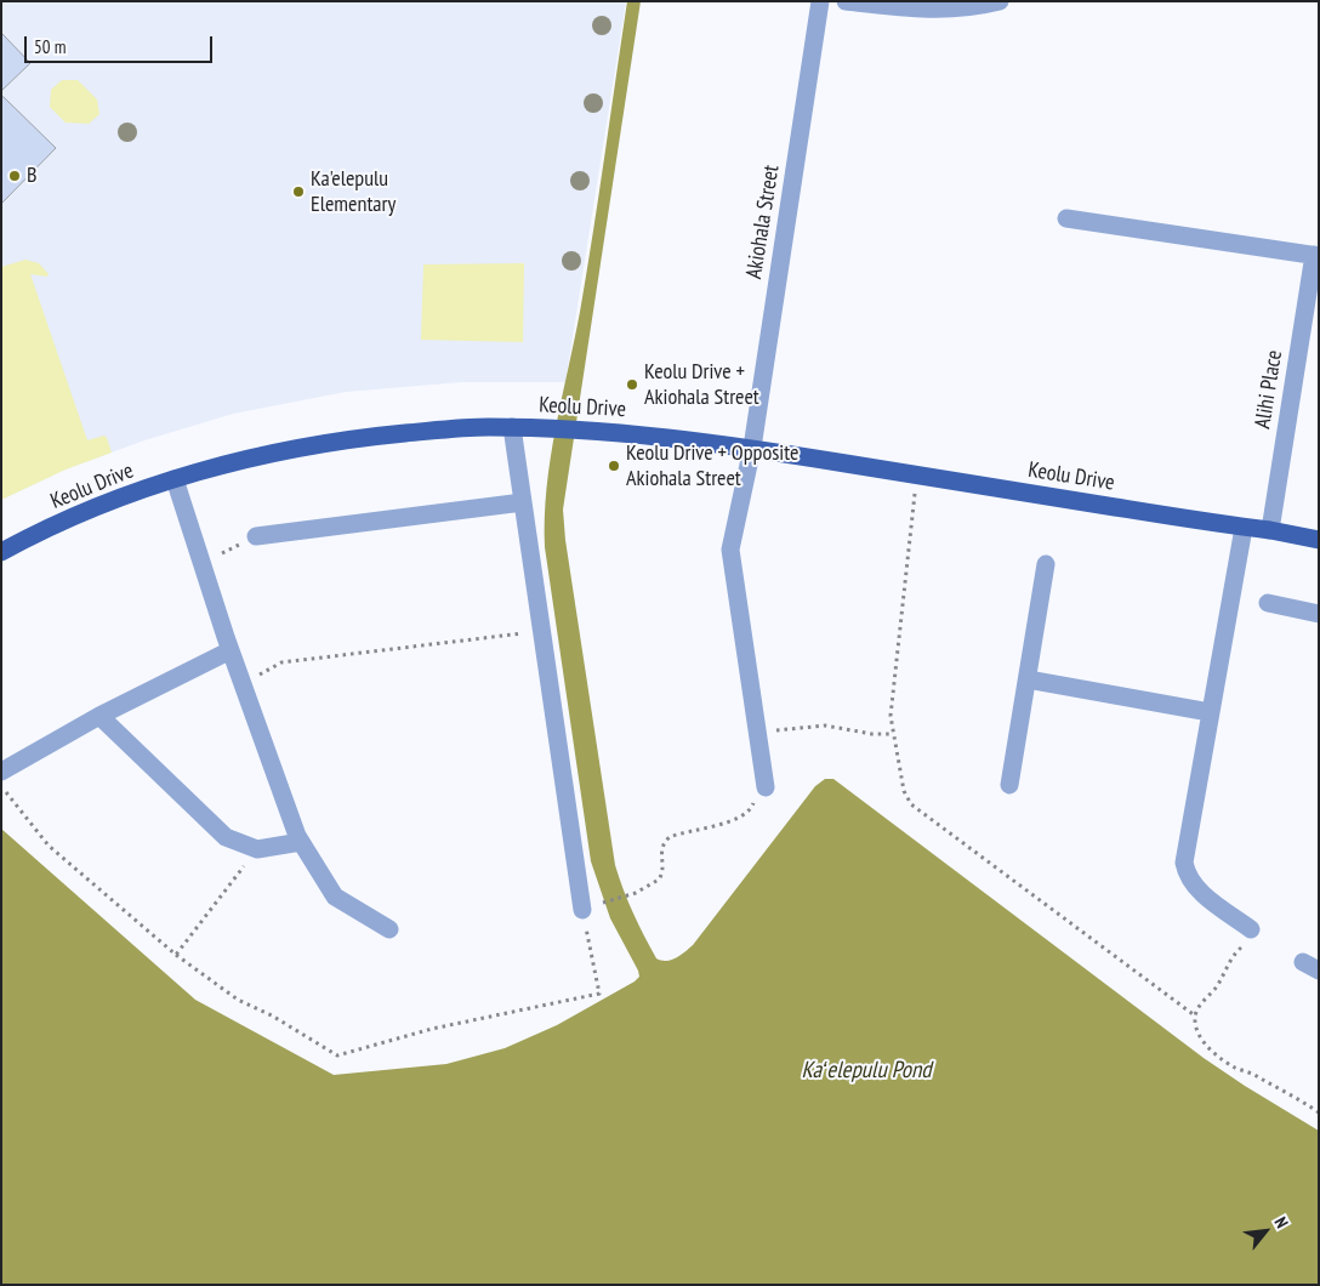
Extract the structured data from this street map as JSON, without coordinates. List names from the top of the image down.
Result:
{
  "streets": {
    "main road": ["Keolu Drive"],
    "street": ["Akiohala Street", "Alihi Place"]
  },
  "crossings": [
    ["Akiohala Street", "Keolu Drive"],
    ["Alihi Place", "Keolu Drive"]
  ],
  "water": ["Kaʻelepulu Pond"],
  "places": [
    "B",
    "Ka'elepulu Elementary",
    "Keolu Drive + Akiohala Street",
    "Keolu Drive + Opposite Akiohala Street"
  ],
  "scale_bar": "50 m",
  "north": "top right"
}
